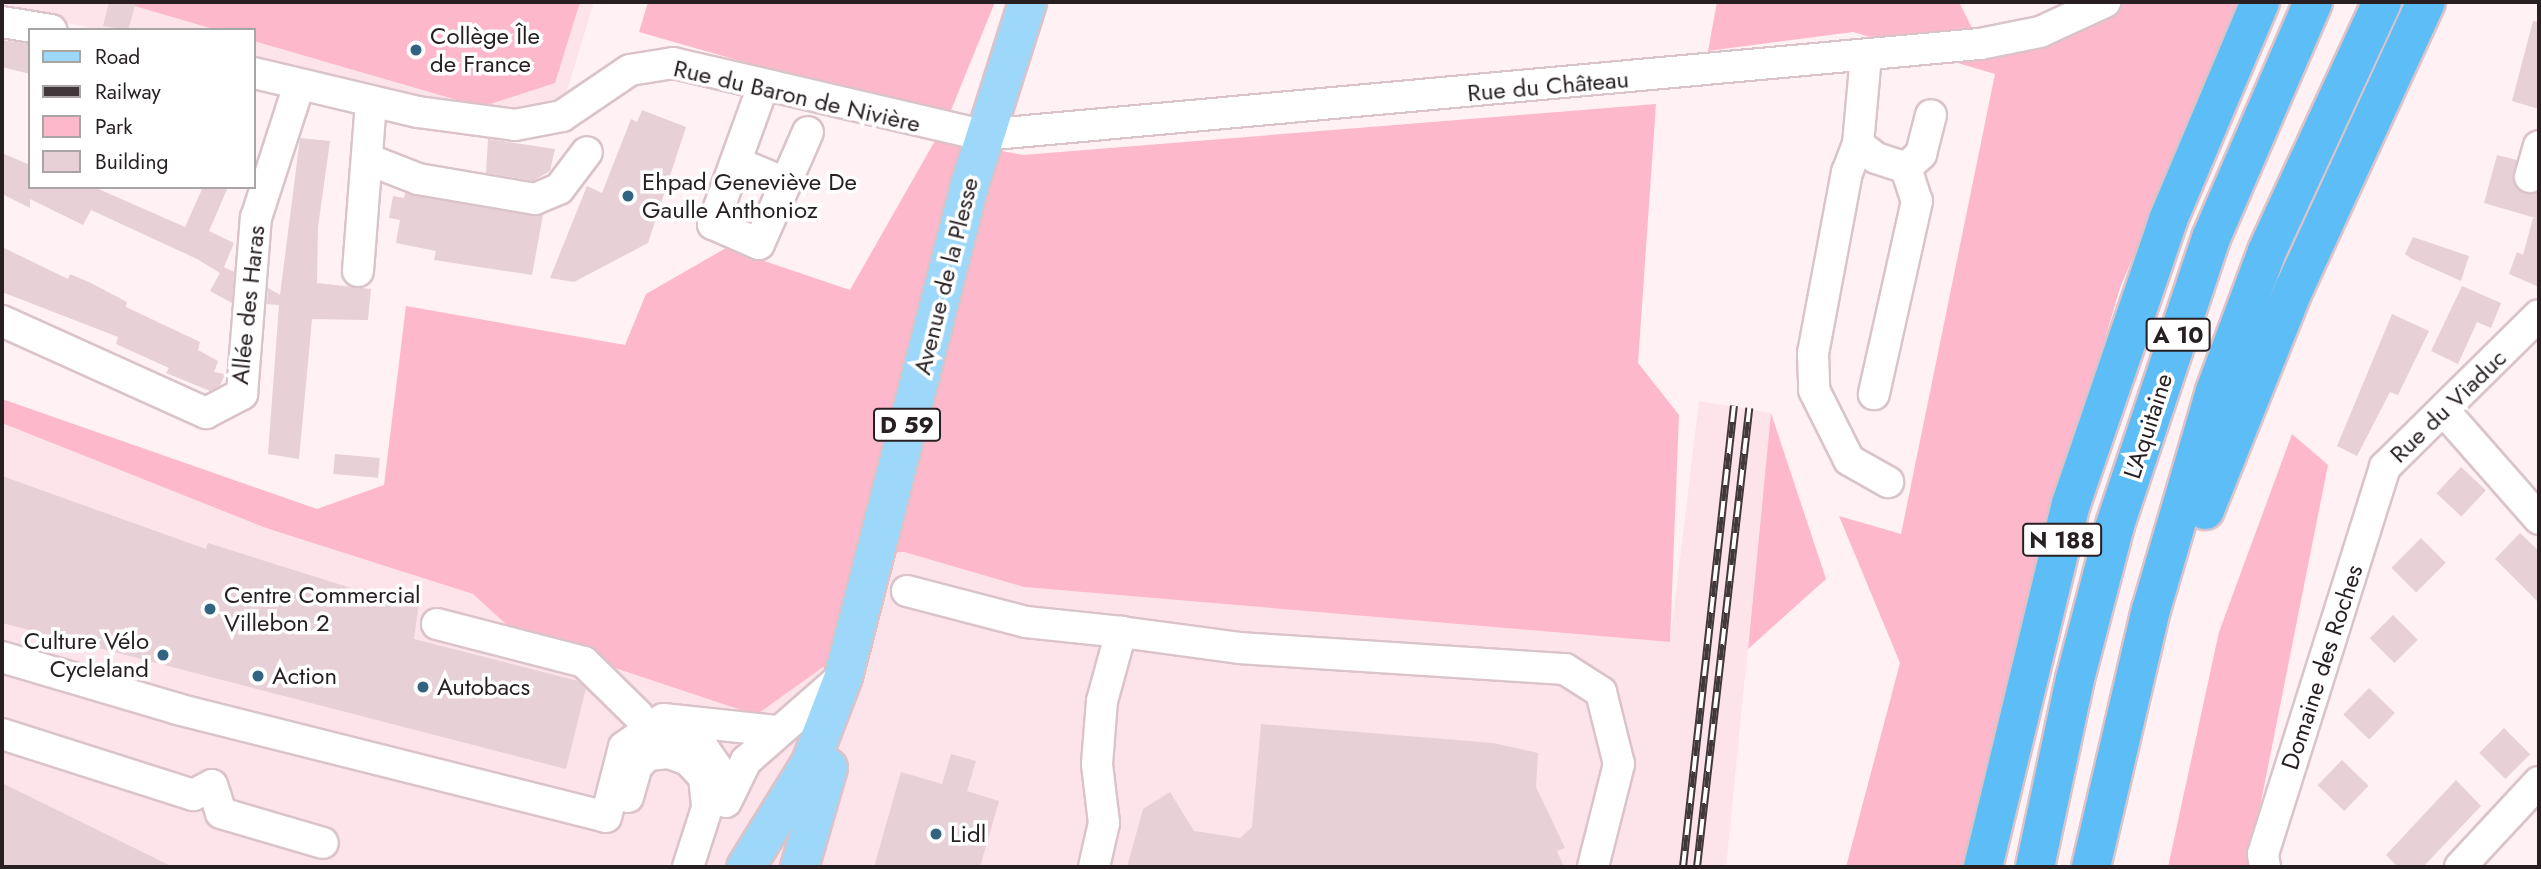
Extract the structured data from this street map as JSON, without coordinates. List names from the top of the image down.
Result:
{
  "streets": {
    "highway": ["A 10", "L'Aquitaine", "N 188"],
    "main road": ["Avenue de la Plesse", "D 59"],
    "street": [
      "Rue du Château",
      "Rue du Baron de Nivière",
      "Allée des Haras",
      "Rue du Viaduc",
      "Domaine des Roches"
    ]
  },
  "crossings": [
    ["Rue du Château", "Rue du Baron de Nivière"],
    ["Rue du Château", "Avenue de la Plesse"],
    ["Rue du Baron de Nivière", "Avenue de la Plesse"],
    ["Rue du Baron de Nivière", "Allée des Haras"],
    ["Rue du Viaduc", "Domaine des Roches"]
  ],
  "places": [
    "Collège Île de France",
    "Ehpad Geneviève De Gaulle Anthonioz",
    "Centre Commercial Villebon 2",
    "Culture Vélo Cycleland",
    "Action",
    "Autobacs",
    "Lidl"
  ],
  "legend": [
    "Road",
    "Railway",
    "Park",
    "Building"
  ]
}
